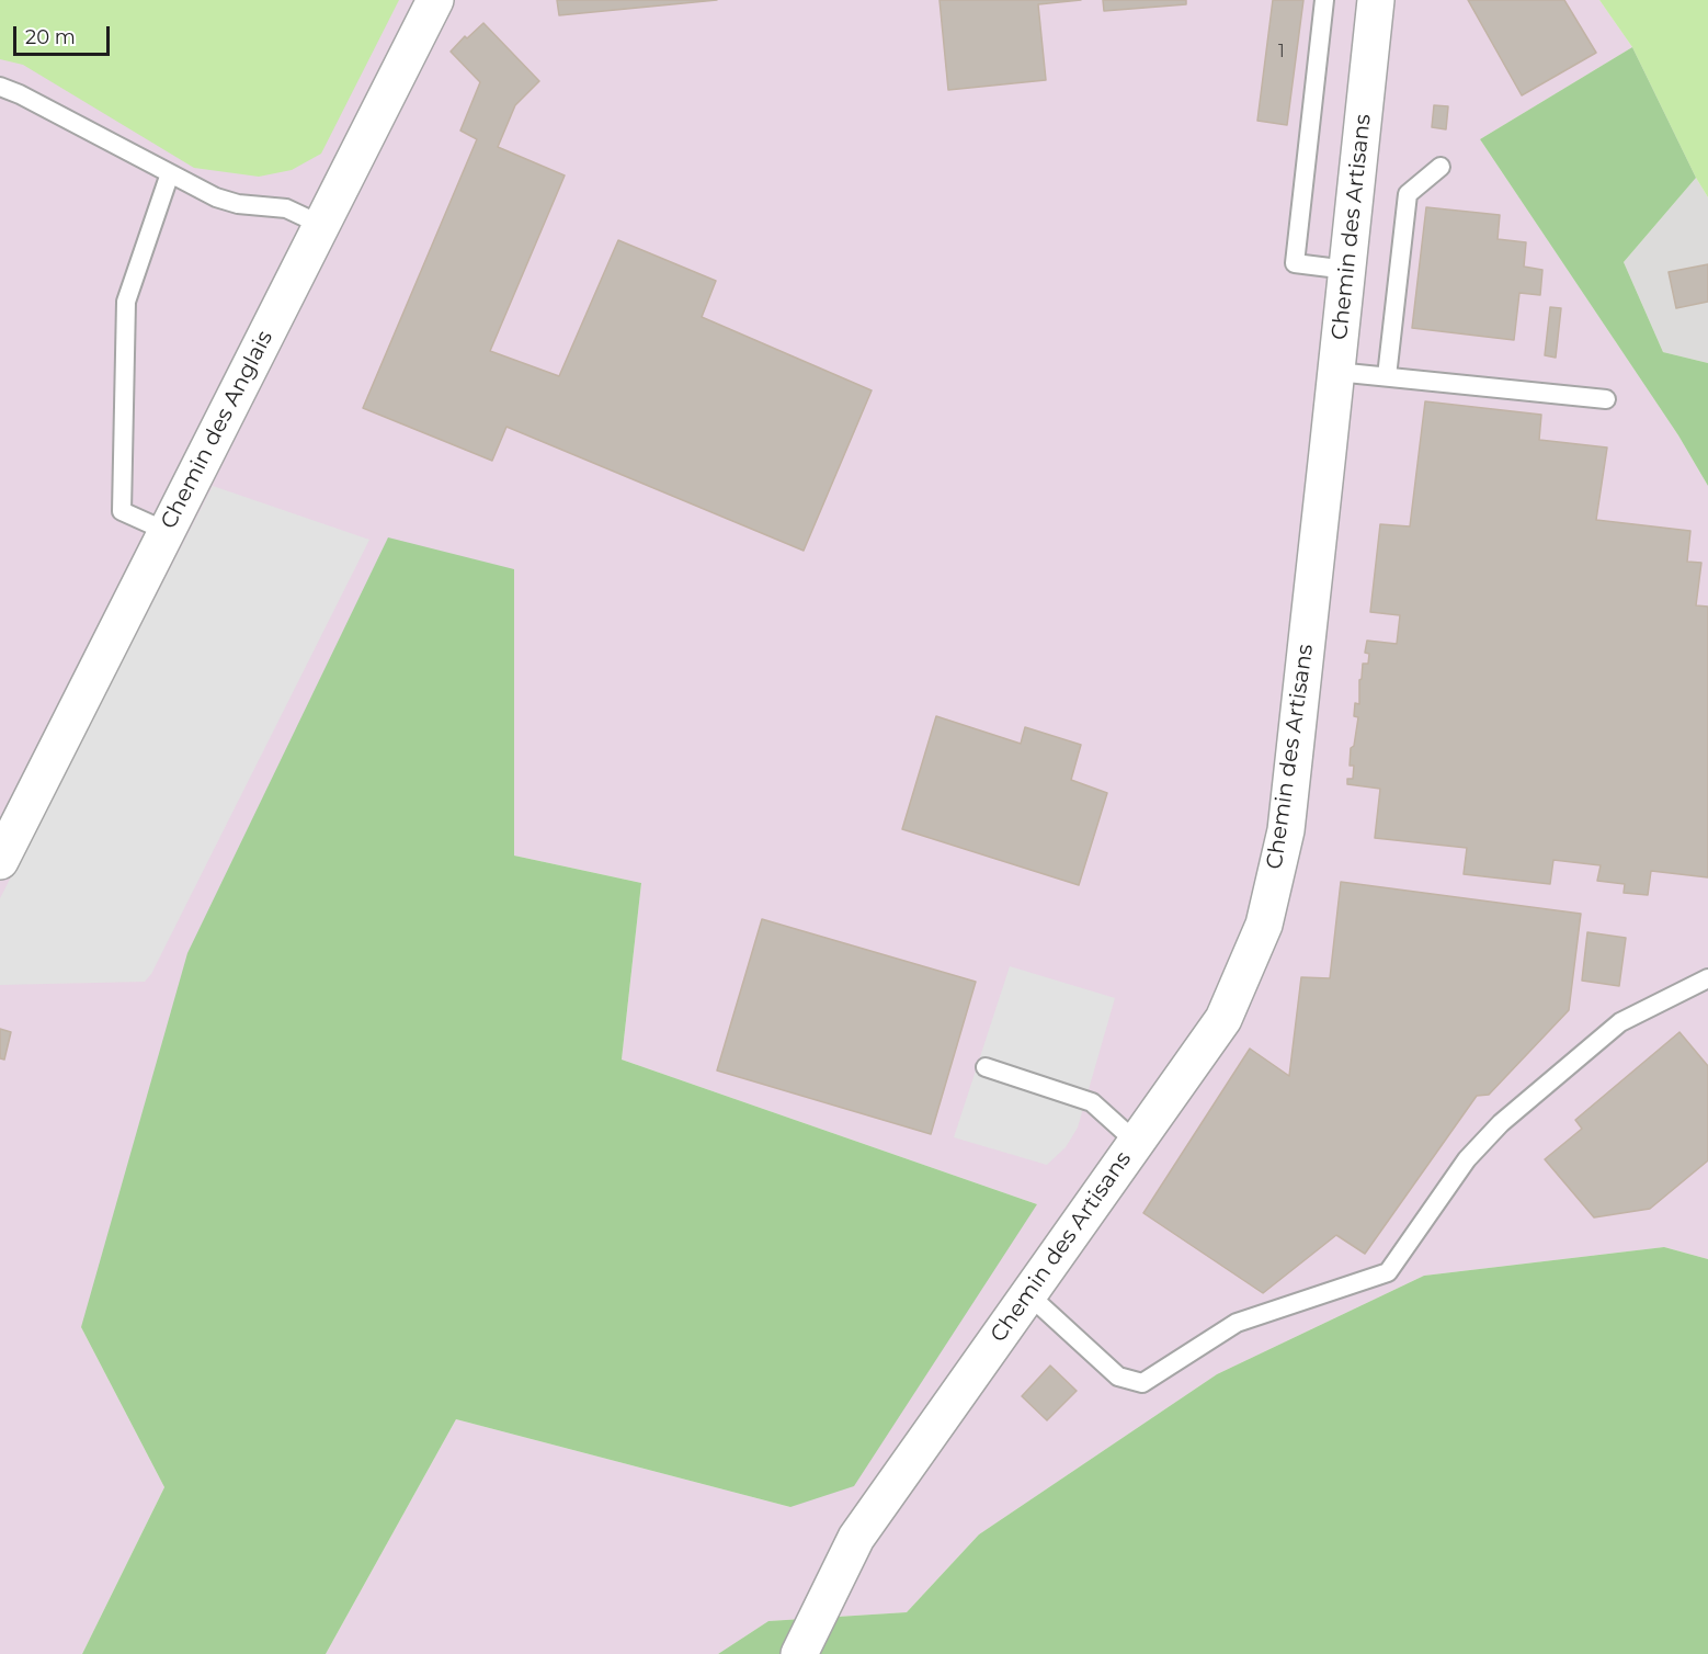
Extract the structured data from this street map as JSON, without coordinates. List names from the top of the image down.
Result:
{
  "streets": {
    "street": ["Chemin des Artisans", "Chemin des Anglais"]
  },
  "house_numbers": ["1"],
  "scale_bar": "20 m"
}
